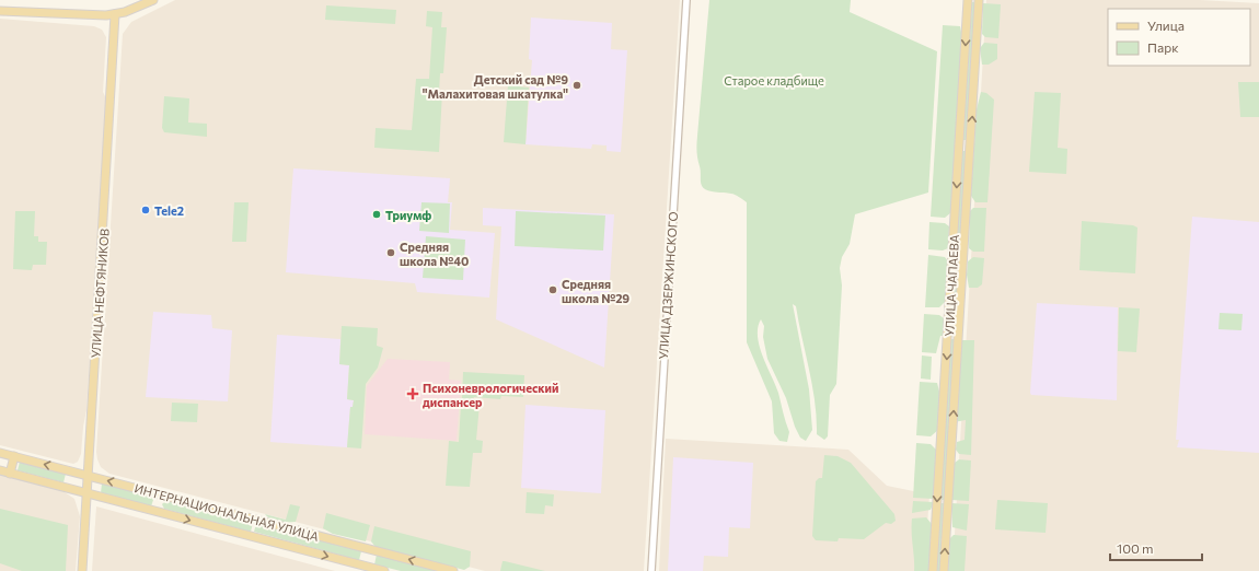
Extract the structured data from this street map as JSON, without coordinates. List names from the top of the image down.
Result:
{
  "streets": {
    "main road": ["УЛИЦА ЧАПАЕВА", "УЛИЦА НЕФТЯНИКОВ", "ИНТЕРНАЦИОНАЛЬНАЯ УЛИЦА"],
    "street": ["УЛИЦА ДЗЕРЖИНСКОГО"]
  },
  "crossings": [
    ["УЛИЦА НЕФТЯНИКОВ", "ИНТЕРНАЦИОНАЛЬНАЯ УЛИЦА"]
  ],
  "parks": ["Старое кладбище"],
  "places": {
    "other": [
      "Детский сад №9 \"Малахитовая шкатулка\"",
      "Tele2",
      "Триумф",
      "Средняя школа №40",
      "Средняя школа №29"
    ],
    "health": ["Психоневрологический диспансер"]
  },
  "legend": ["Улица", "Парк"],
  "scale_bar": "100 m"
}
